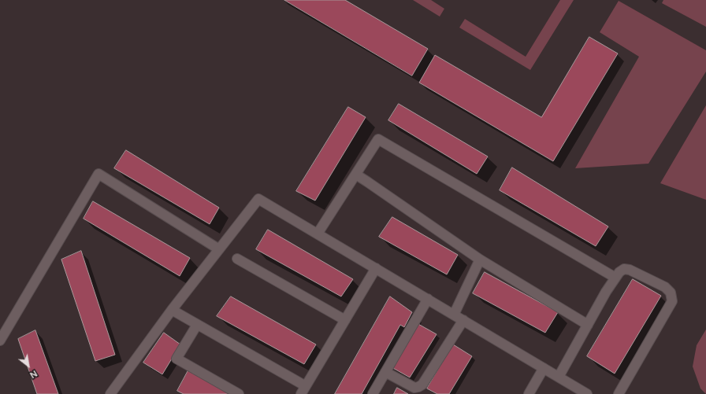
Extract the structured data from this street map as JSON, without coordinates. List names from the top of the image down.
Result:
{
  "north": "bottom right"
}
